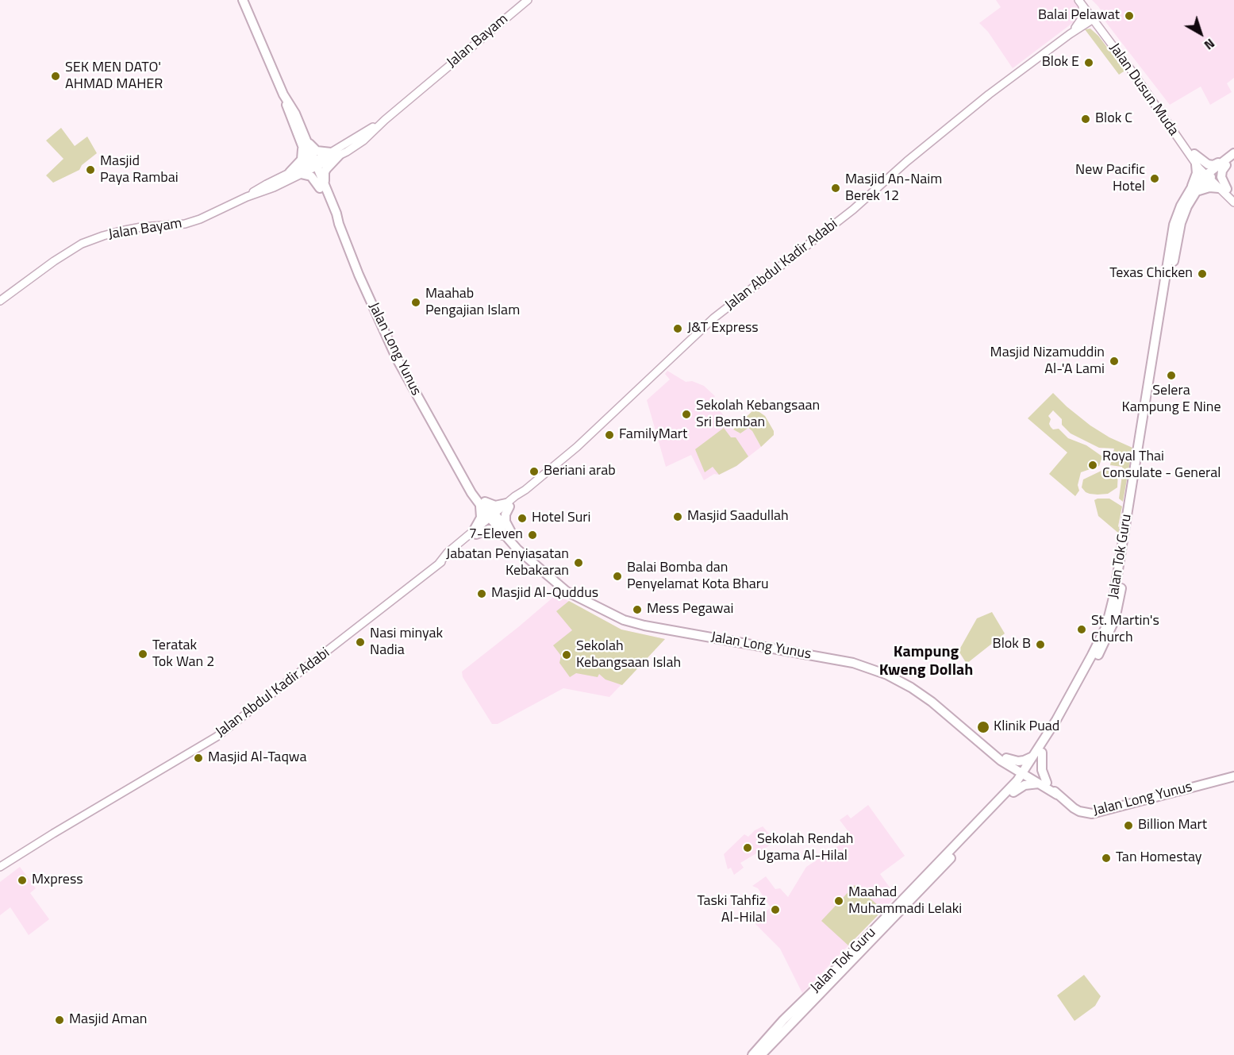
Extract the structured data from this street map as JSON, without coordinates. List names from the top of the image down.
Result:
{
  "streets": {
    "main road": [
      "Jalan Bayam",
      "Jalan Dusun Muda",
      "Jalan Abdul Kadir Adabi",
      "Jalan Long Yunus",
      "Jalan Tok Guru"
    ]
  },
  "crossings": [
    ["Jalan Bayam", "Jalan Long Yunus"],
    ["Jalan Dusun Muda", "Jalan Abdul Kadir Adabi"],
    ["Jalan Dusun Muda", "Jalan Tok Guru"],
    ["Jalan Abdul Kadir Adabi", "Jalan Long Yunus"],
    ["Jalan Long Yunus", "Jalan Tok Guru"]
  ],
  "districts": ["Kampung Kweng Dollah"],
  "places": [
    "Balai Pelawat",
    "Blok E",
    "SEK MEN DATO' AHMAD MAHER",
    "Blok C",
    "Masjid Paya Rambai",
    "New Pacific Hotel",
    "Masjid An-Naim Berek 12",
    "Texas Chicken",
    "Maahab Pengajian Islam",
    "J&T Express",
    "Masjid Nizamuddin Al-'A Lami",
    "Selera Kampung E Nine",
    "Sekolah Kebangsaan Sri Bemban",
    "FamilyMart",
    "Royal Thai Consulate - General",
    "Beriani arab",
    "Masjid Saadullah",
    "Hotel Suri",
    "7-Eleven",
    "Jabatan Penyiasatan Kebakaran",
    "Balai Bomba dan Penyelamat Kota Bharu",
    "Masjid Al-Quddus",
    "Mess Pegawai",
    "St. Martin's Church",
    "Nasi minyak Nadia",
    "Blok B",
    "Teratak Tok Wan 2",
    "Sekolah Kebangsaan Islah",
    "Klinik Puad",
    "Masjid Al-Taqwa",
    "Billion Mart",
    "Sekolah Rendah Ugama Al-Hilal",
    "Tan Homestay",
    "Mxpress",
    "Maahad Muhammadi Lelaki",
    "Taski Tahfiz Al-Hilal",
    "Masjid Aman"
  ],
  "north": "bottom right"
}
